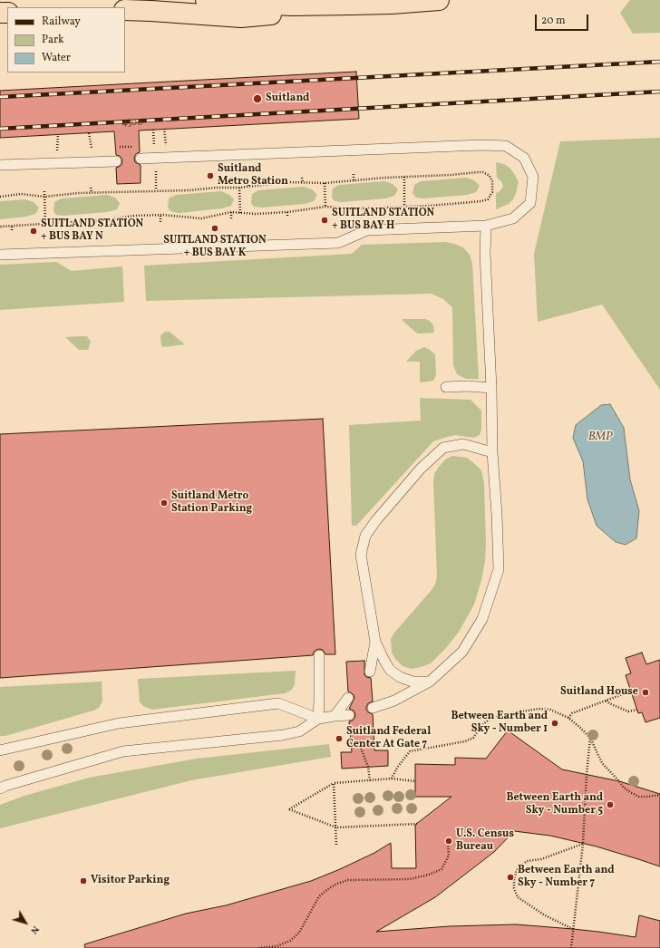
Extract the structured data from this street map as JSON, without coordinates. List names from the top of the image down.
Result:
{
  "water": ["BMP"],
  "places": [
    "Suitland",
    "Suitland Metro Station",
    "SUITLAND STATION + BUS BAY H",
    "SUITLAND STATION + BUS BAY K",
    "SUITLAND STATION + BUS BAY N",
    "Suitland Metro Station Parking",
    "Suitland House",
    "Between Earth and Sky - Number 1",
    "Suitland Federal Center At Gate 7",
    "Between Earth and Sky - Number 5",
    "U.S. Census Bureau",
    "Between Earth and Sky - Number 7",
    "Visitor Parking"
  ],
  "house_numbers": ["4500"],
  "legend": ["Railway", "Park", "Water"],
  "scale_bar": "20 m",
  "north": "bottom right"
}
